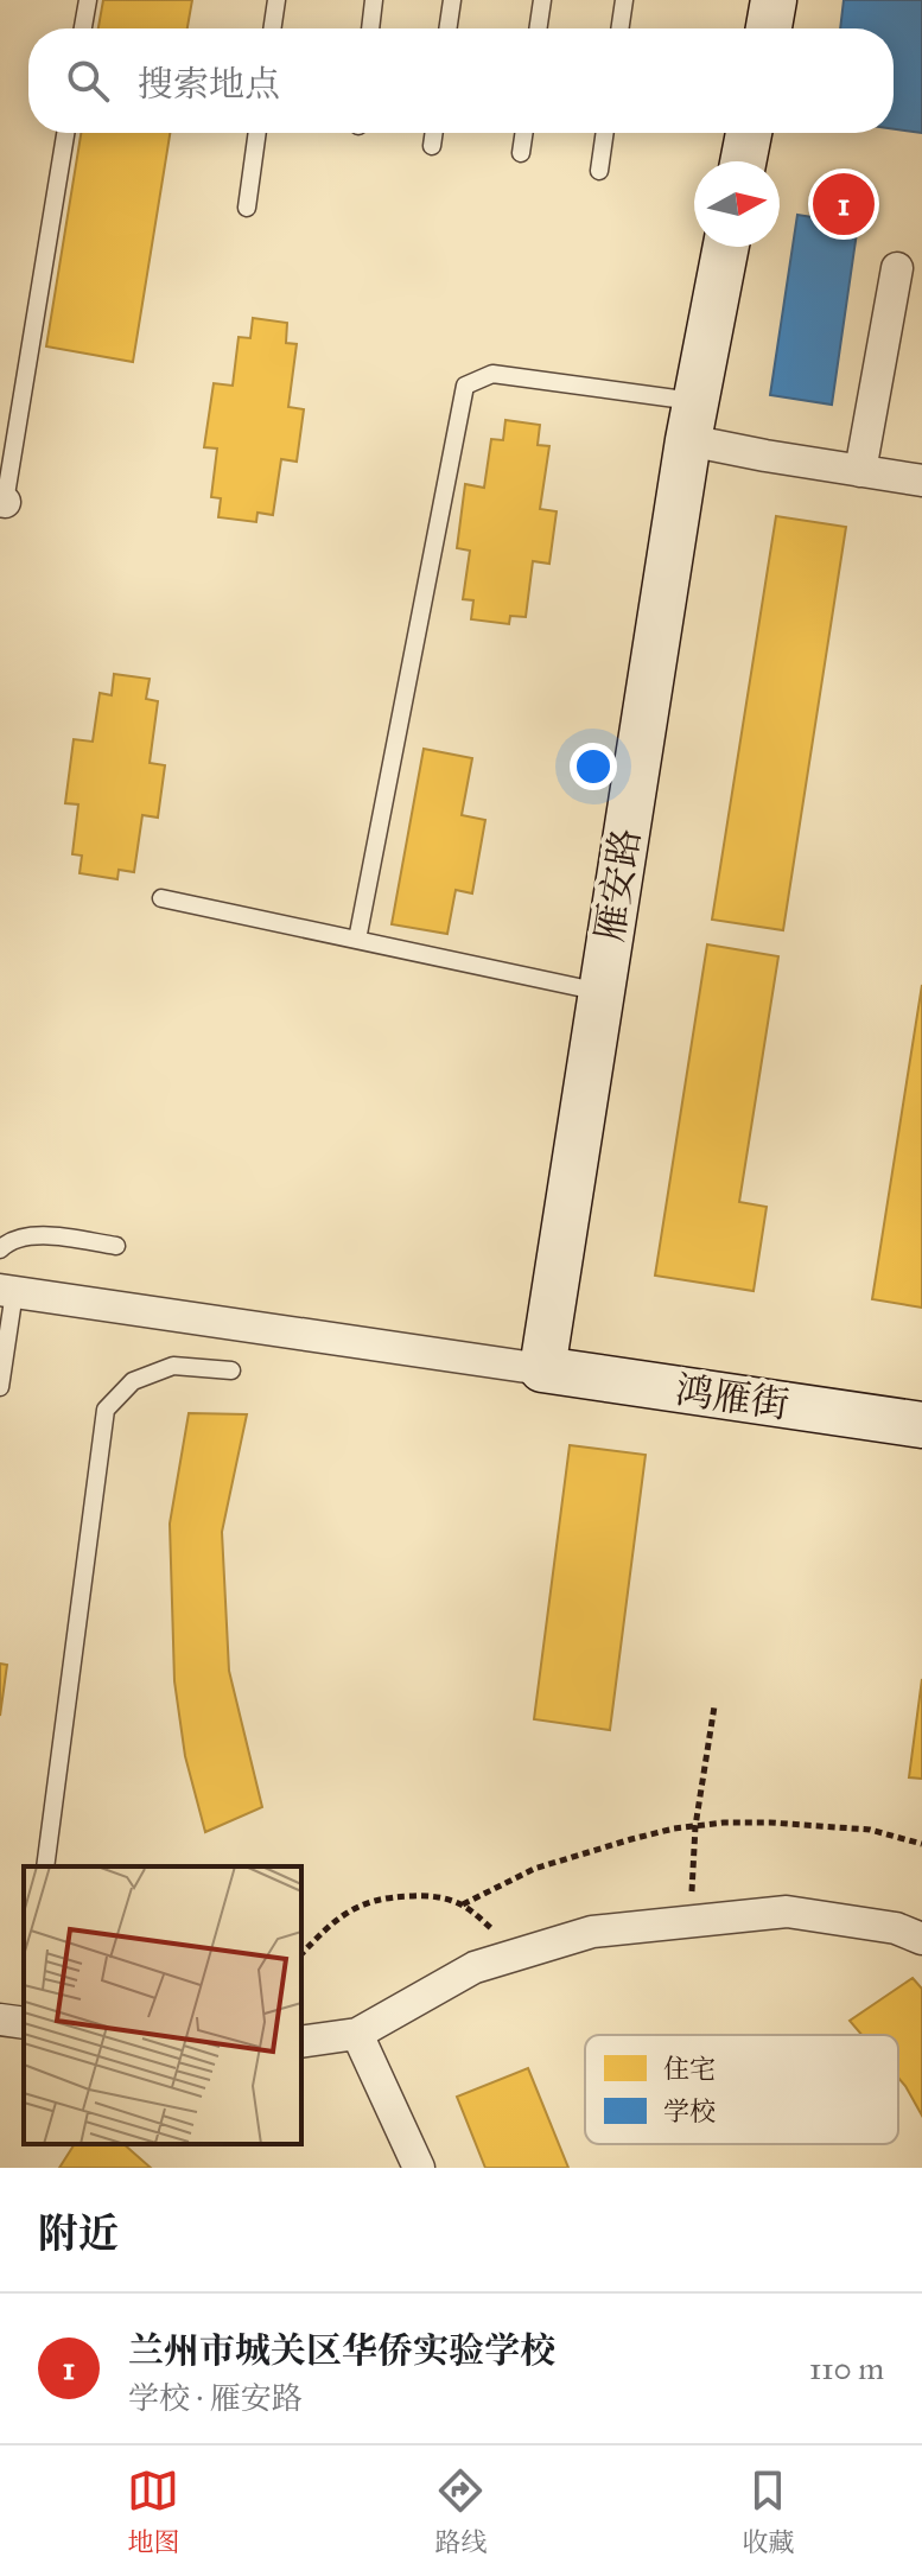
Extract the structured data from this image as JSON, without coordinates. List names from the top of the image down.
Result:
{
  "streets": {
    "street": ["雁安路", "鸿雁街"]
  },
  "crossings": [
    ["雁安路", "鸿雁街"]
  ],
  "legend": ["住宅", "学校"],
  "north": "right",
  "page": {
    "search": "搜索地点",
    "pins": "1",
    "heading": "附近",
    "list": [
      {
        "mark": "1",
        "name": "兰州市城关区华侨实验学校",
        "note": "学校 · 雁安路",
        "value": "110 m"
      }
    ],
    "nav": ["地图", "路线", "收藏"]
  }
}
